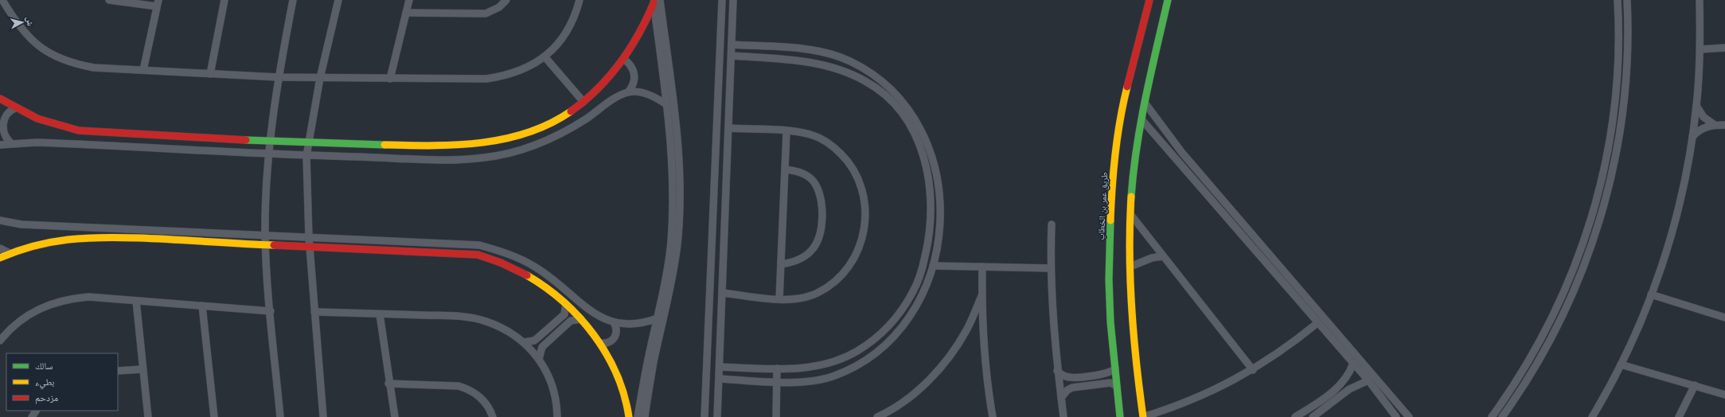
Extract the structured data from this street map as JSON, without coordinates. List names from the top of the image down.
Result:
{
  "streets": {
    "street": ["طريق عمر بن الخطاب"]
  },
  "legend": ["سالك", "بطيء", "مزدحم"],
  "north": "right"
}
